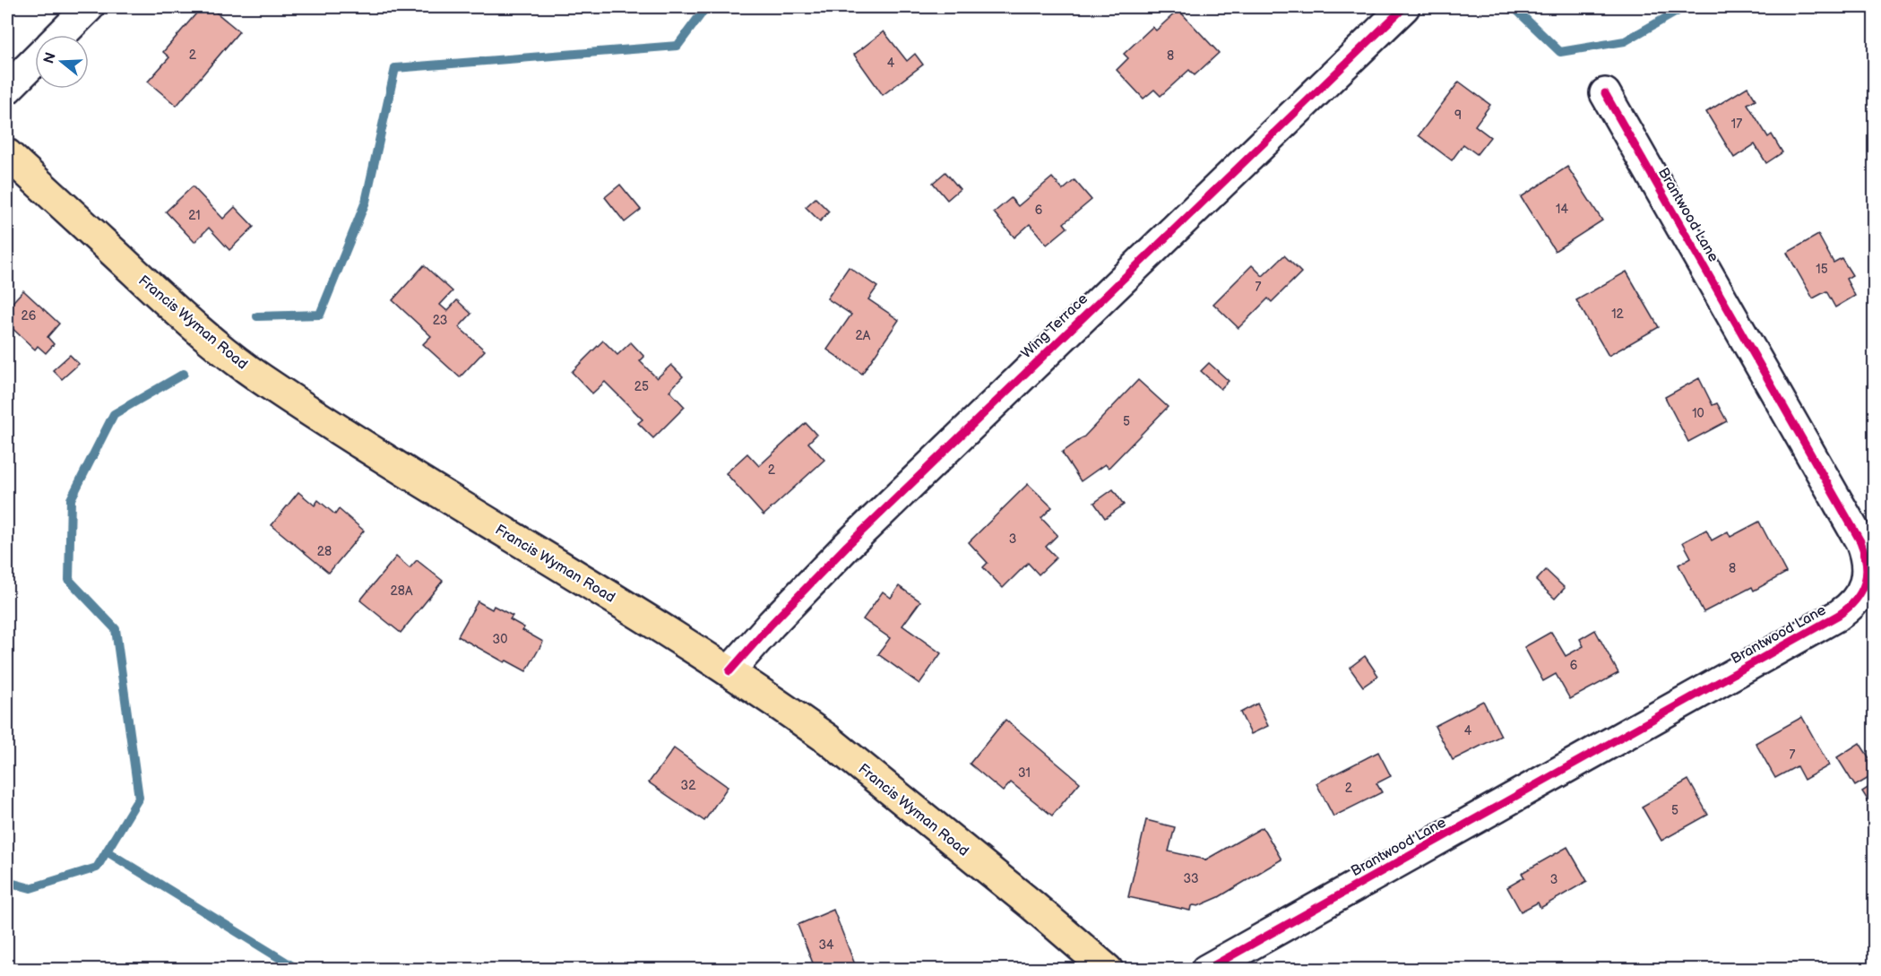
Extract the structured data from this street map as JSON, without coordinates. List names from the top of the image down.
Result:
{
  "streets": {
    "main road": ["Francis Wyman Road"],
    "street": ["Brantwood Lane", "Wing Terrace"]
  },
  "crossings": [
    ["Francis Wyman Road", "Wing Terrace"]
  ],
  "house_numbers": [
    "2",
    "8",
    "4",
    "9",
    "17",
    "14",
    "6",
    "21",
    "15",
    "7",
    "12",
    "26",
    "23",
    "2A",
    "25",
    "10",
    "5",
    "2",
    "3",
    "28",
    "8",
    "28A",
    "30",
    "6",
    "4",
    "7",
    "31",
    "32",
    "2",
    "5",
    "33",
    "3",
    "34"
  ],
  "north": "left"
}
